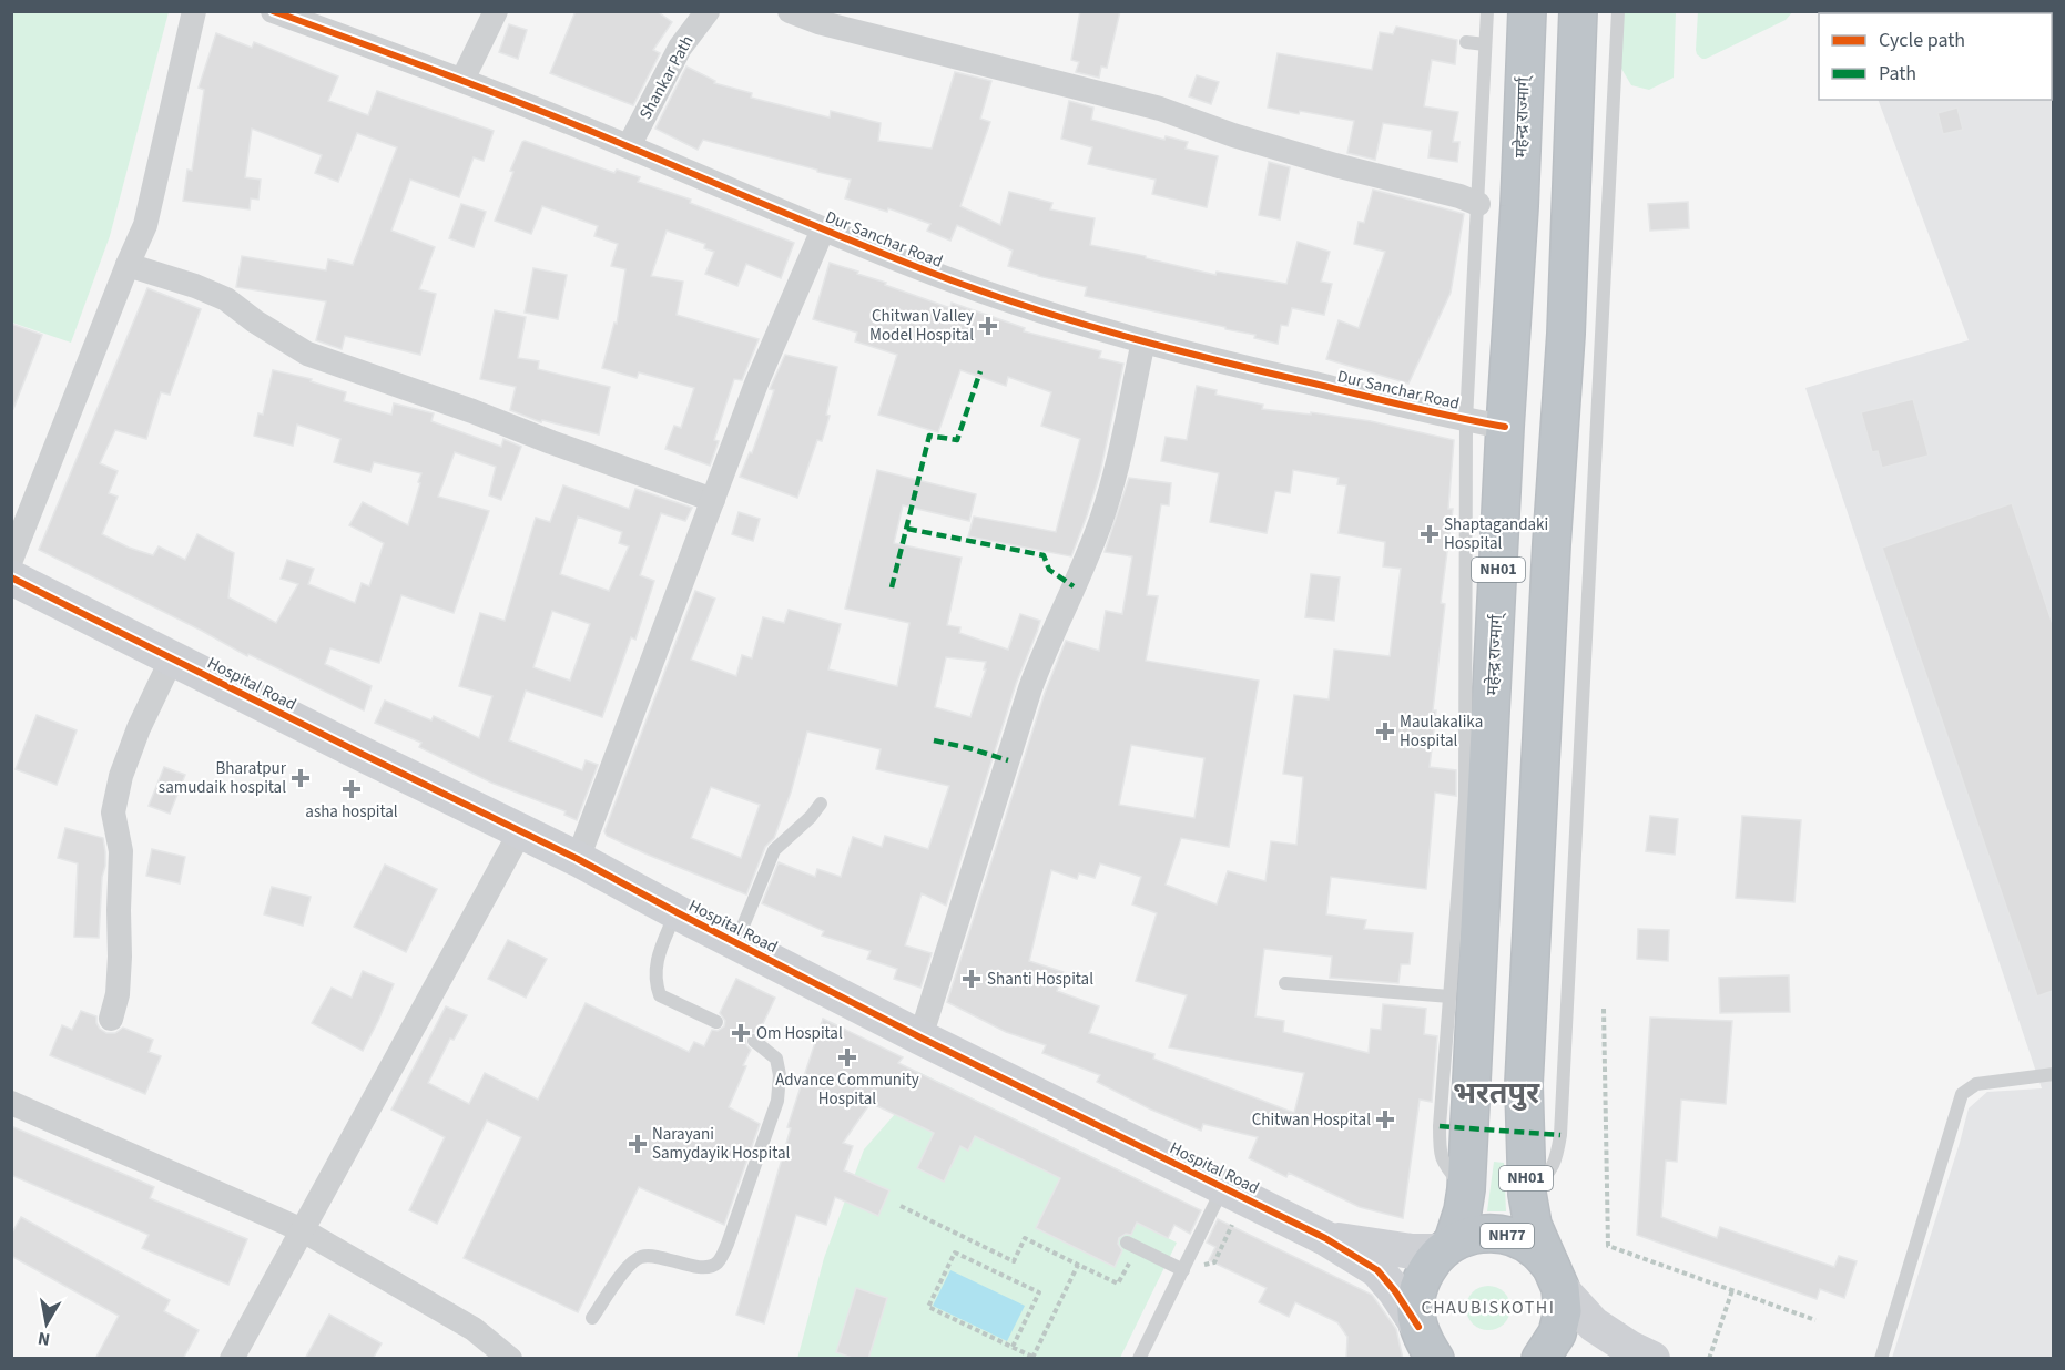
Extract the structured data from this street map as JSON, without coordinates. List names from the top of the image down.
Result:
{
  "streets": {
    "highway": ["महेन्द्र राज्मार्ग्", "NH01", "NH77"],
    "street": ["Shankar Path", "Dur Sanchar Road", "Hospital Road"]
  },
  "crossings": [
    ["Shankar Path", "Dur Sanchar Road"],
    ["महेन्द्र राज्मार्ग्", "Dur Sanchar Road"],
    ["महेन्द्र राज्मार्ग्", "Hospital Road"],
    ["महेन्द्र राज्मार्ग्", "NH77"],
    ["NH01", "NH77"],
    ["Hospital Road", "NH77"]
  ],
  "districts": ["भरतपुर", "CHAUBISKOTHI"],
  "places": {
    "health": [
      "Chitwan Valley Model Hospital",
      "Shaptagandaki Hospital",
      "Maulakalika Hospital",
      "Bharatpur samudaik hospital",
      "asha hospital",
      "Shanti Hospital",
      "Om Hospital",
      "Advance Community Hospital",
      "Chitwan Hospital",
      "Narayani Samydayik Hospital"
    ]
  },
  "legend": ["Cycle path", "Path"],
  "north": "bottom"
}
